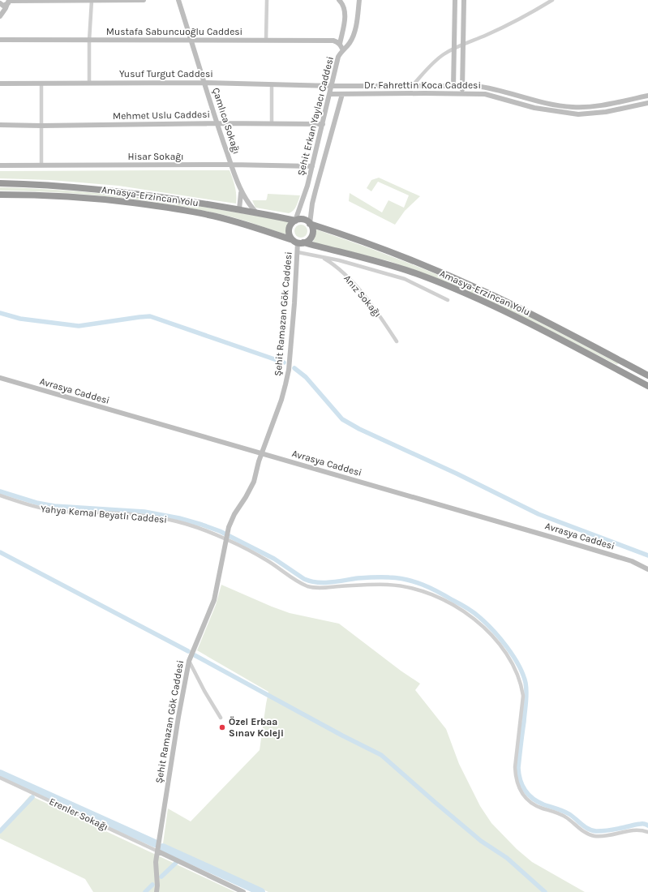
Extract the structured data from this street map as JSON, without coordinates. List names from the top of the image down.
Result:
{
  "streets": {
    "highway": ["Amasya-Erzincan Yolu"],
    "street": [
      "Mustafa Sabuncuoğlu Caddesi",
      "Yusuf Turgut Caddesi",
      "Dr. Fahrettin Koca Caddesi",
      "Mehmet Uslu Caddesi",
      "Şehit Erkan Yaylacı Caddesi",
      "Çamlıca Sokağı",
      "Hisar Sokağı",
      "Anız Sokağı",
      "Şehit Ramazan Gök Caddesi",
      "Avrasya Caddesi",
      "Yahya Kemal Beyatlı Caddesi",
      "Erenler Sokağı"
    ]
  },
  "crossings": [
    ["Mustafa Sabuncuoğlu Caddesi", "Çamlıca Sokağı"],
    ["Yusuf Turgut Caddesi", "Dr. Fahrettin Koca Caddesi"],
    ["Yusuf Turgut Caddesi", "Şehit Erkan Yaylacı Caddesi"],
    ["Yusuf Turgut Caddesi", "Çamlıca Sokağı"],
    ["Dr. Fahrettin Koca Caddesi", "Şehit Erkan Yaylacı Caddesi"],
    ["Mehmet Uslu Caddesi", "Şehit Erkan Yaylacı Caddesi"],
    ["Mehmet Uslu Caddesi", "Çamlıca Sokağı"],
    ["Şehit Erkan Yaylacı Caddesi", "Hisar Sokağı"],
    ["Şehit Erkan Yaylacı Caddesi", "Amasya-Erzincan Yolu"],
    ["Şehit Erkan Yaylacı Caddesi", "Şehit Ramazan Gök Caddesi"],
    ["Çamlıca Sokağı", "Hisar Sokağı"],
    ["Çamlıca Sokağı", "Amasya-Erzincan Yolu"],
    ["Amasya-Erzincan Yolu", "Şehit Ramazan Gök Caddesi"],
    ["Şehit Ramazan Gök Caddesi", "Avrasya Caddesi"],
    ["Şehit Ramazan Gök Caddesi", "Yahya Kemal Beyatlı Caddesi"],
    ["Şehit Ramazan Gök Caddesi", "Erenler Sokağı"]
  ],
  "places": ["Özel Erbaa Sınav Koleji"]
}
